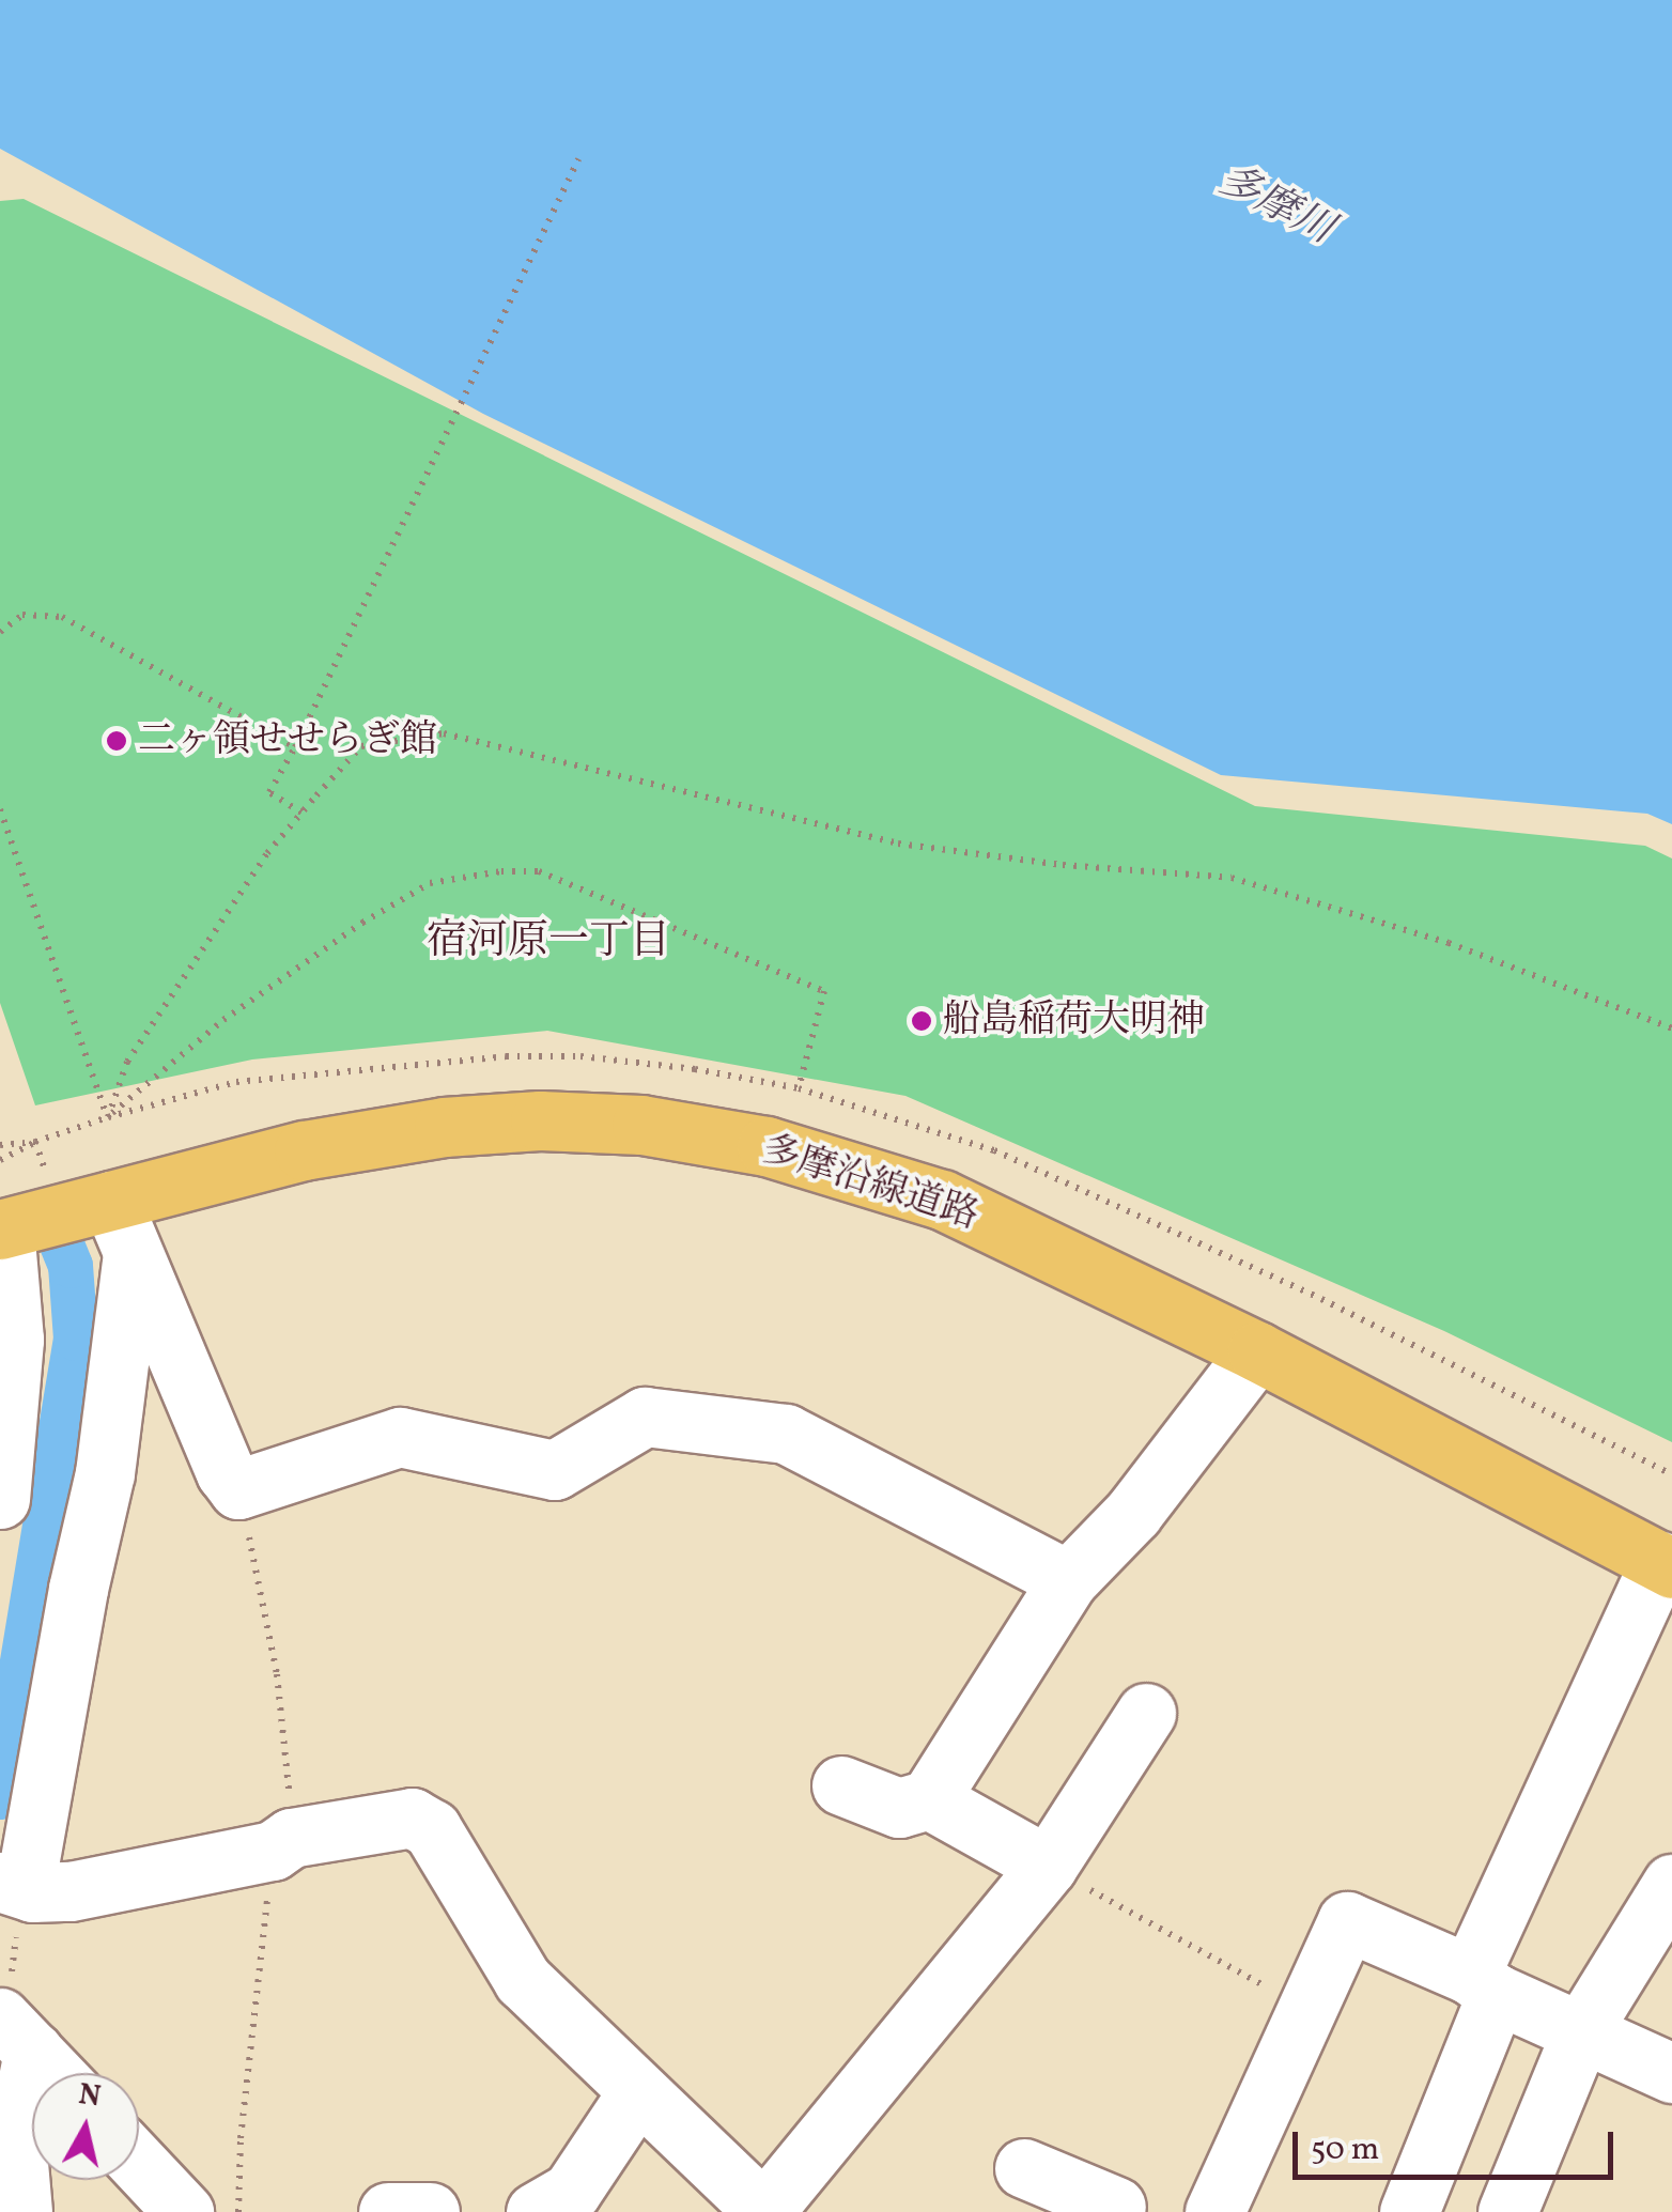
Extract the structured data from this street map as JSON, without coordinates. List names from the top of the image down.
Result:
{
  "streets": {
    "main road": ["多摩沿線道路"]
  },
  "districts": ["宿河原一丁目"],
  "water": ["多摩川"],
  "places": ["二ヶ領せせらぎ館", "船島稲荷大明神"],
  "scale_bar": "50 m",
  "north": "top"
}
